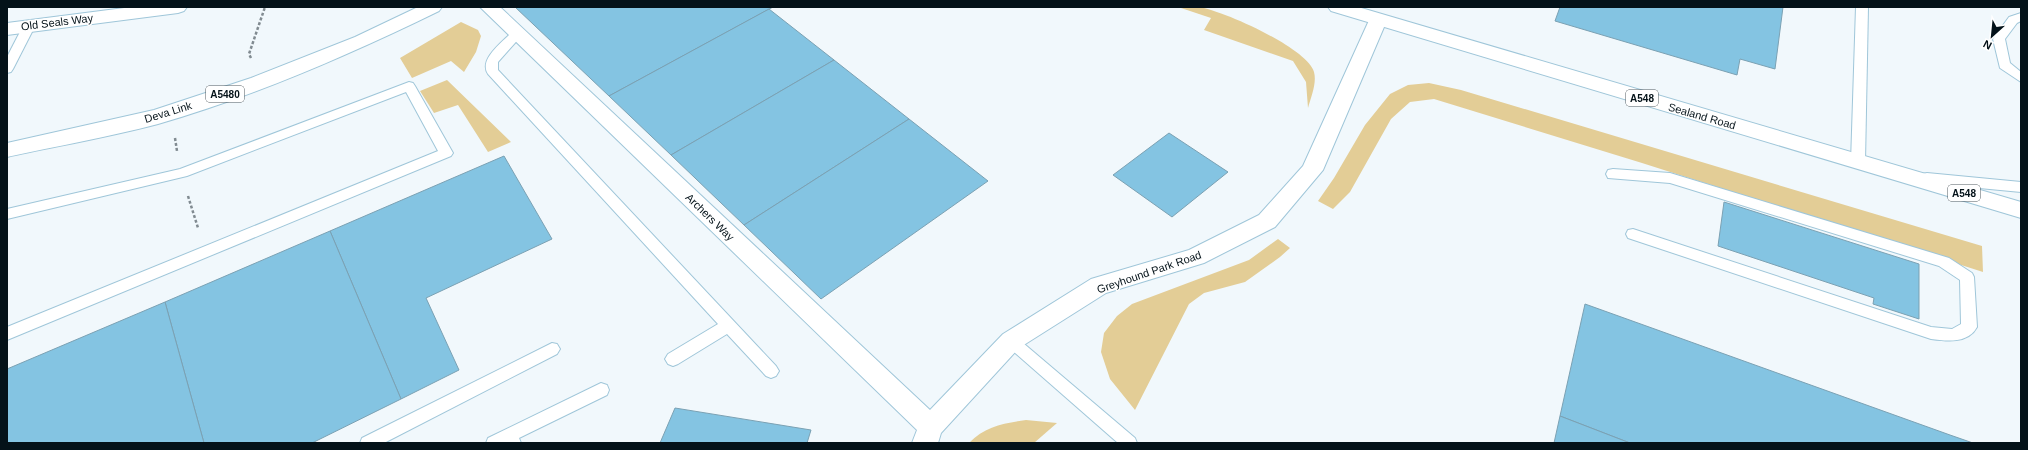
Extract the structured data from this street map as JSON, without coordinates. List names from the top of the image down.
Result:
{
  "streets": {
    "street": [
      "Old Seals Way",
      "A5480",
      "A548",
      "Deva Link",
      "Sealand Road",
      "Archers Way",
      "Greyhound Park Road"
    ]
  },
  "crossings": [
    ["Sealand Road", "Greyhound Park Road"],
    ["Archers Way", "Greyhound Park Road"]
  ],
  "north": "bottom left"
}
